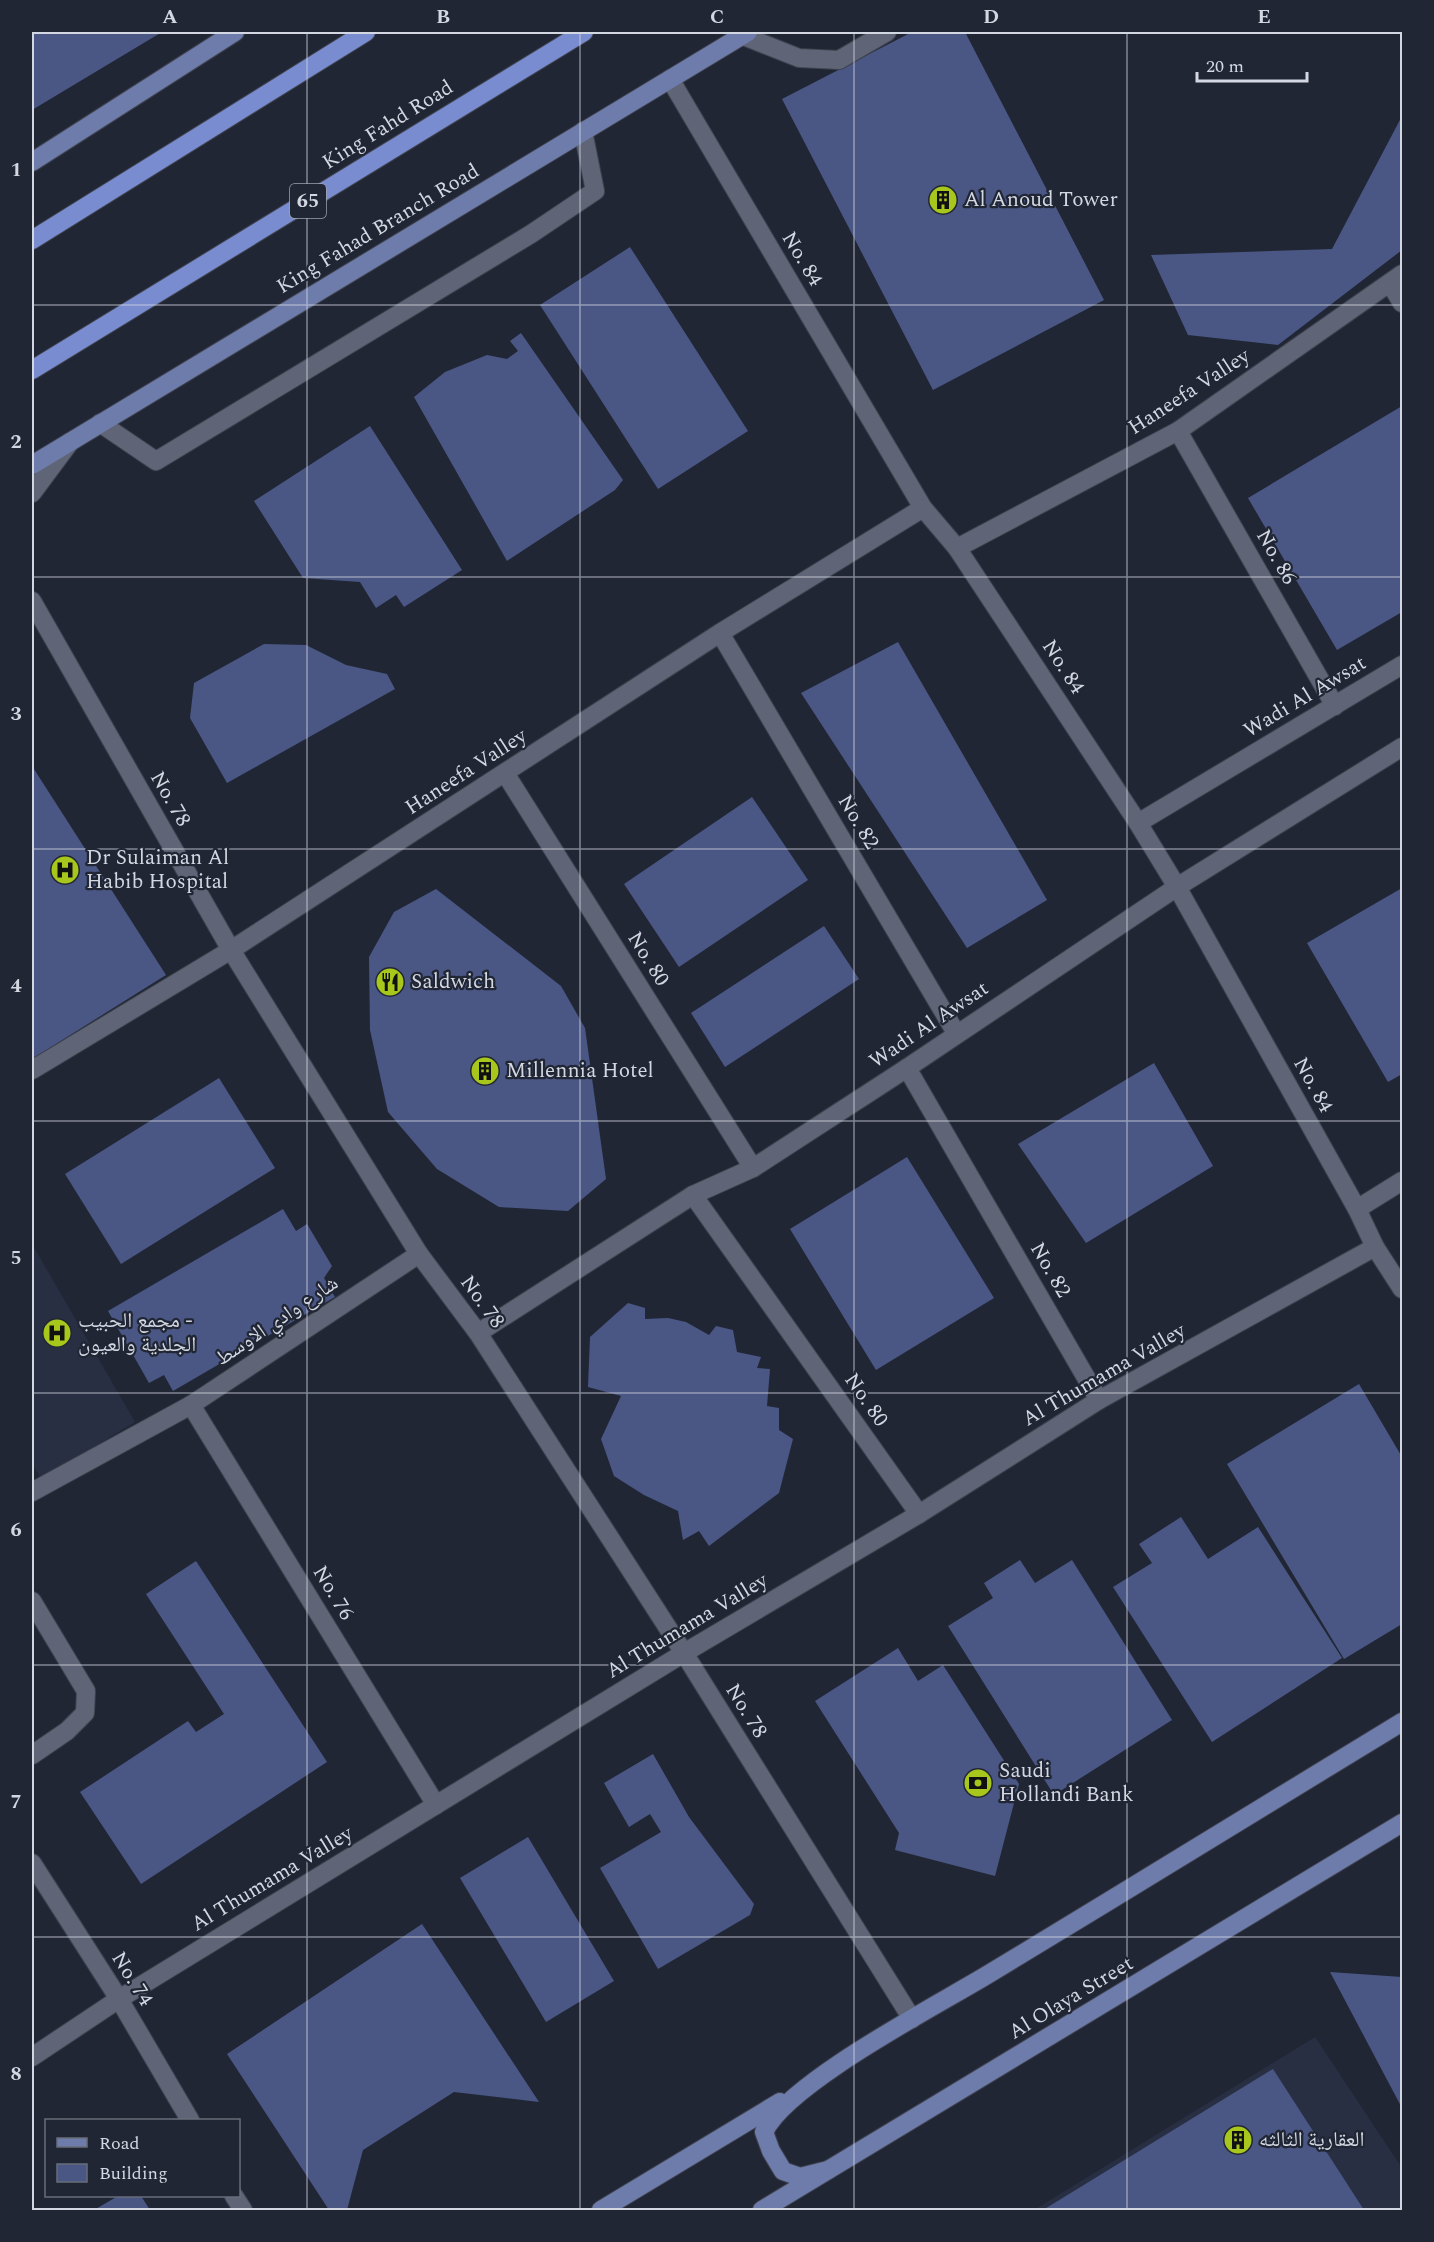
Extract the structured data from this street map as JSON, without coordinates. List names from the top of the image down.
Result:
{
  "streets": {
    "highway": ["King Fahd Road", "65"],
    "main road": ["King Fahad Branch Road", "Al Olaya Street"],
    "street": [
      "No. 84",
      "Haneefa Valley",
      "No. 86",
      "Wadi Al Awsat",
      "No. 78",
      "No. 82",
      "No. 80",
      "شارع وادي الاوسط",
      "Al Thumama Valley",
      "No. 76",
      "No. 74"
    ]
  },
  "crossings": [
    ["King Fahad Branch Road", "No. 84"],
    ["No. 84", "Haneefa Valley"],
    ["No. 84", "Wadi Al Awsat"],
    ["No. 84", "Al Thumama Valley"],
    ["Haneefa Valley", "No. 86"],
    ["Haneefa Valley", "No. 78"],
    ["Haneefa Valley", "No. 82"],
    ["Haneefa Valley", "No. 80"],
    ["No. 86", "Wadi Al Awsat"],
    ["Wadi Al Awsat", "No. 78"],
    ["Wadi Al Awsat", "No. 82"],
    ["Wadi Al Awsat", "No. 80"],
    ["No. 78", "شارع وادي الاوسط"],
    ["No. 78", "Al Thumama Valley"],
    ["No. 82", "Al Thumama Valley"],
    ["No. 80", "Al Thumama Valley"],
    ["شارع وادي الاوسط", "No. 76"],
    ["Al Thumama Valley", "No. 76"],
    ["Al Thumama Valley", "No. 74"]
  ],
  "places": {
    "building": ["Al Anoud Tower", "Millennia Hotel", "العقارية الثالثه"],
    "hospital": ["Dr Sulaiman Al Habib Hospital", "مجمع الحبيب - الجلدية والعيون"],
    "restaurant": ["Saldwich"],
    "bank": ["Saudi Hollandi Bank"]
  },
  "legend": ["Road", "Building"],
  "scale_bar": "20 m",
  "grid": {
    "columns": [
      "A",
      "B",
      "C",
      "D",
      "E"
    ],
    "rows": [
      "1",
      "2",
      "3",
      "4",
      "5",
      "6",
      "7",
      "8"
    ]
  }
}
